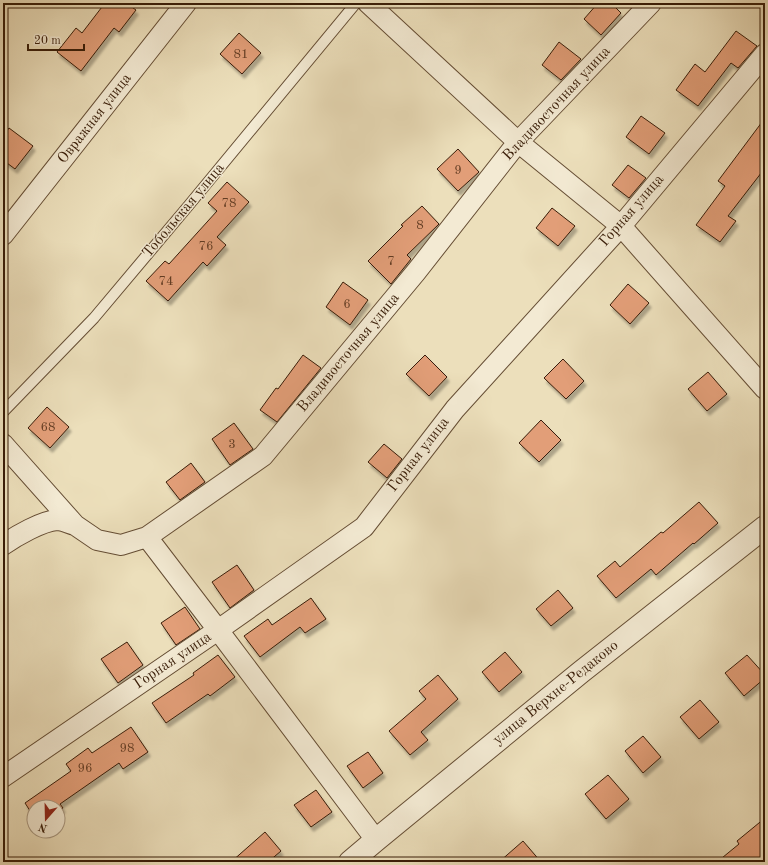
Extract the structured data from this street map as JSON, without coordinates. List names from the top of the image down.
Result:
{
  "streets": {
    "street": [
      "Владивосточная улица",
      "Овражная улица",
      "Горная улица",
      "улица Верхне-Редаково"
    ],
    "lane": ["Тобольская улица"]
  },
  "house_numbers": [
    "81",
    "9",
    "78",
    "8",
    "76",
    "7",
    "74",
    "6",
    "68",
    "3",
    "98",
    "96"
  ],
  "scale_bar": "20 m",
  "north": "bottom"
}
